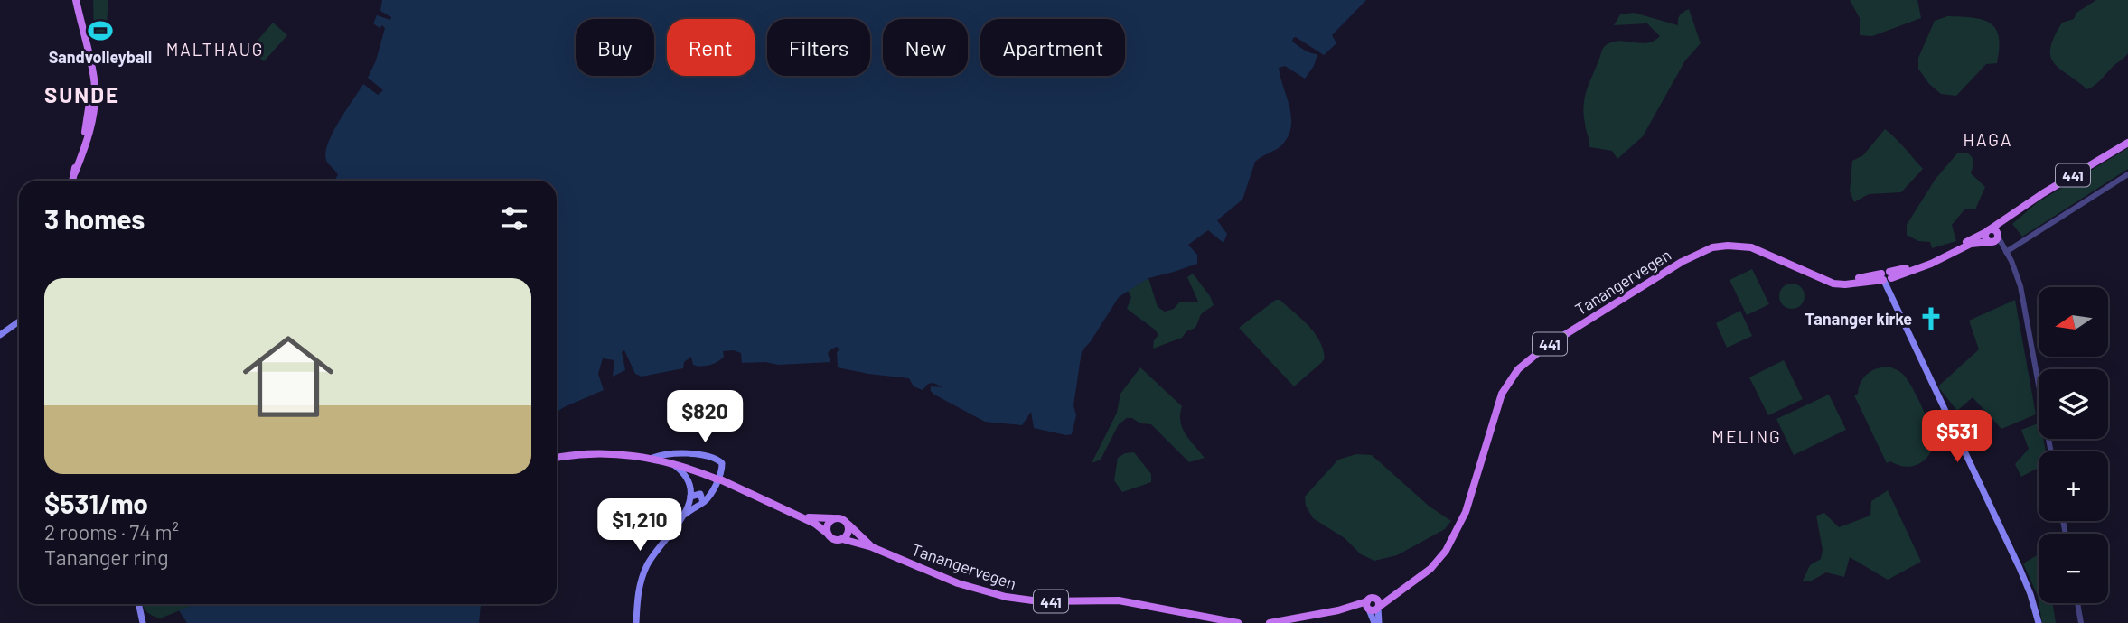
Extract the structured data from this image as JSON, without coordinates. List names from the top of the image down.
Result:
{
  "streets": {
    "main road": ["441", "Tanangervegen"]
  },
  "crossings": [
    ["441", "Tanangervegen"]
  ],
  "districts": [
    "MALTHAUG",
    "SUNDE",
    "HAGA",
    "MELING"
  ],
  "places": {
    "sports": ["Sandvolleyball"],
    "church": ["Tananger kirke"]
  },
  "north": "left",
  "page": {
    "chip": [
      "Buy",
      "Rent",
      "Filters",
      "New",
      "Apartment"
    ],
    "heading": "3 homes",
    "list": [
      {
        "name": "$531/mo",
        "note": "2 rooms · 74 m² · Tananger ring"
      }
    ],
    "map_buttons": ["+", "−"],
    "price": ["$820", "$531", "$1,210"]
  }
}
